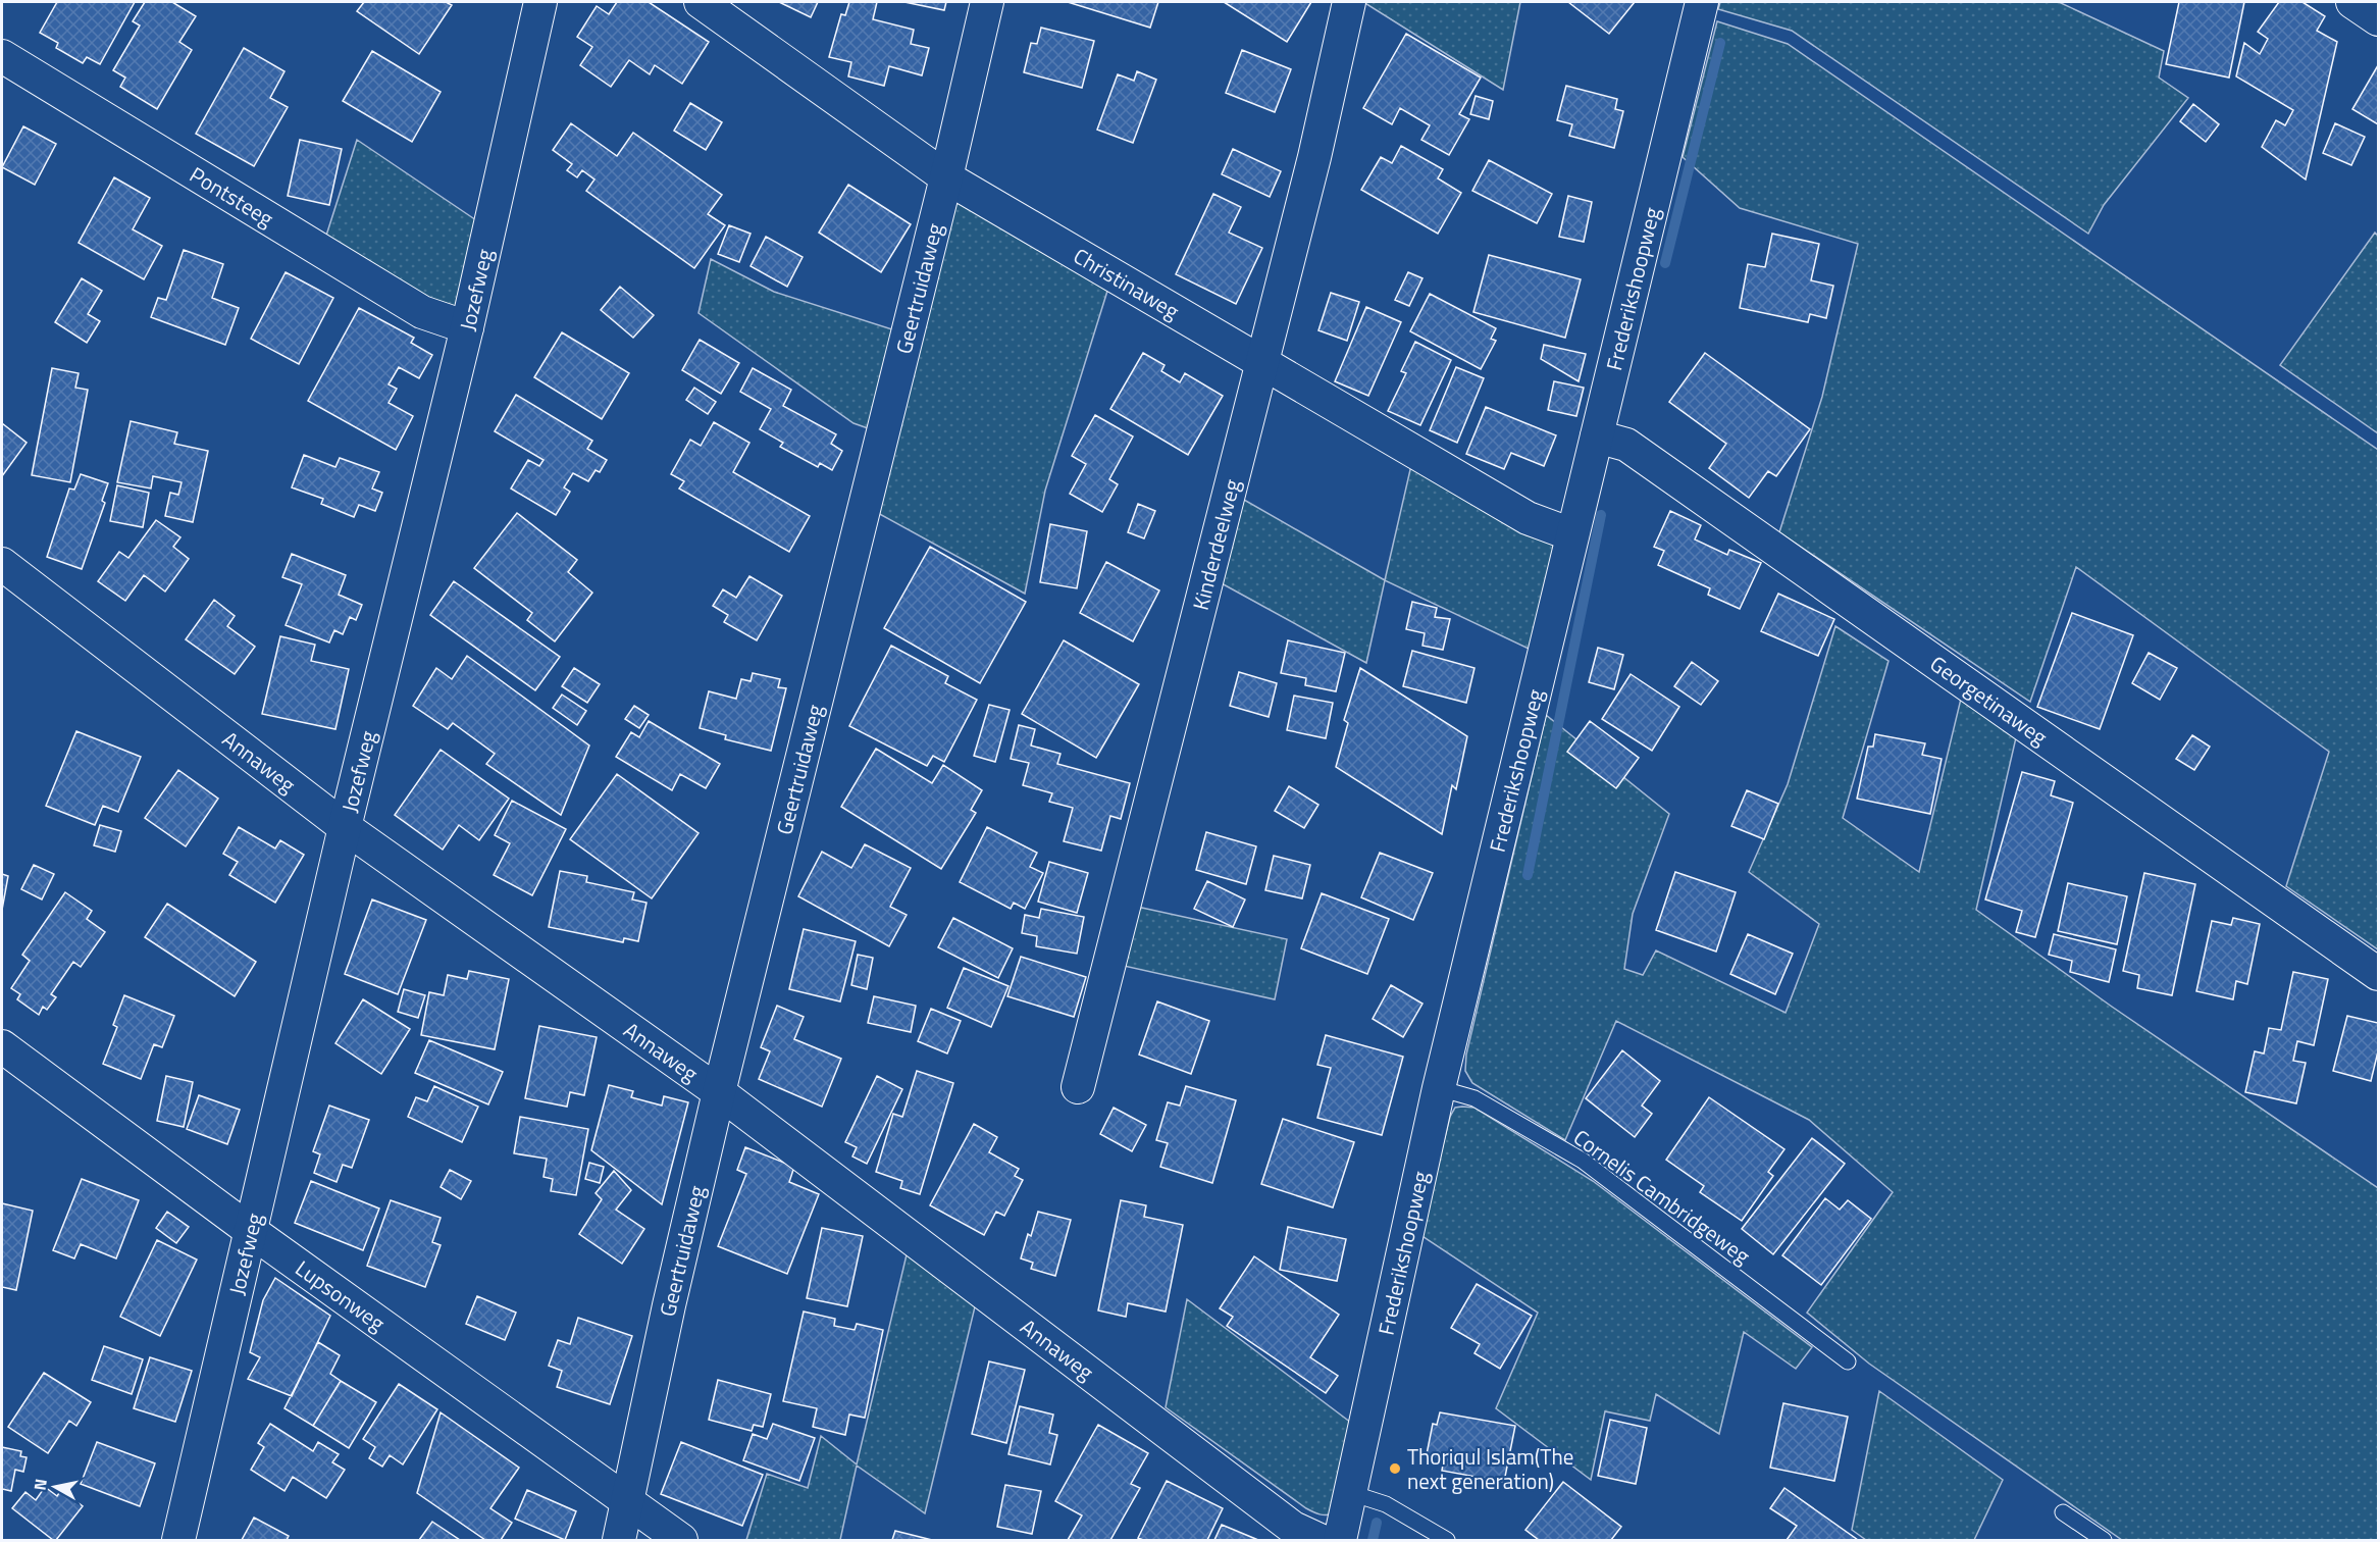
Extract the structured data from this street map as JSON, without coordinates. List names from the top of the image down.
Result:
{
  "streets": {
    "street": [
      "Pontsteeg",
      "Christinaweg",
      "Geertruidaweg",
      "Frederikshoopweg",
      "Jozefweg",
      "Kinderdeelweg",
      "Georgetinaweg",
      "Annaweg",
      "Lupsonweg"
    ],
    "lane": ["Cornelis Cambridgeweg"]
  },
  "crossings": [
    ["Pontsteeg", "Jozefweg"],
    ["Christinaweg", "Geertruidaweg"],
    ["Christinaweg", "Frederikshoopweg"],
    ["Christinaweg", "Kinderdeelweg"],
    ["Geertruidaweg", "Annaweg"],
    ["Geertruidaweg", "Lupsonweg"],
    ["Frederikshoopweg", "Georgetinaweg"],
    ["Frederikshoopweg", "Cornelis Cambridgeweg"],
    ["Jozefweg", "Annaweg"],
    ["Jozefweg", "Lupsonweg"]
  ],
  "places": ["Thoriqul Islam(The next generation)"],
  "north": "left"
}
